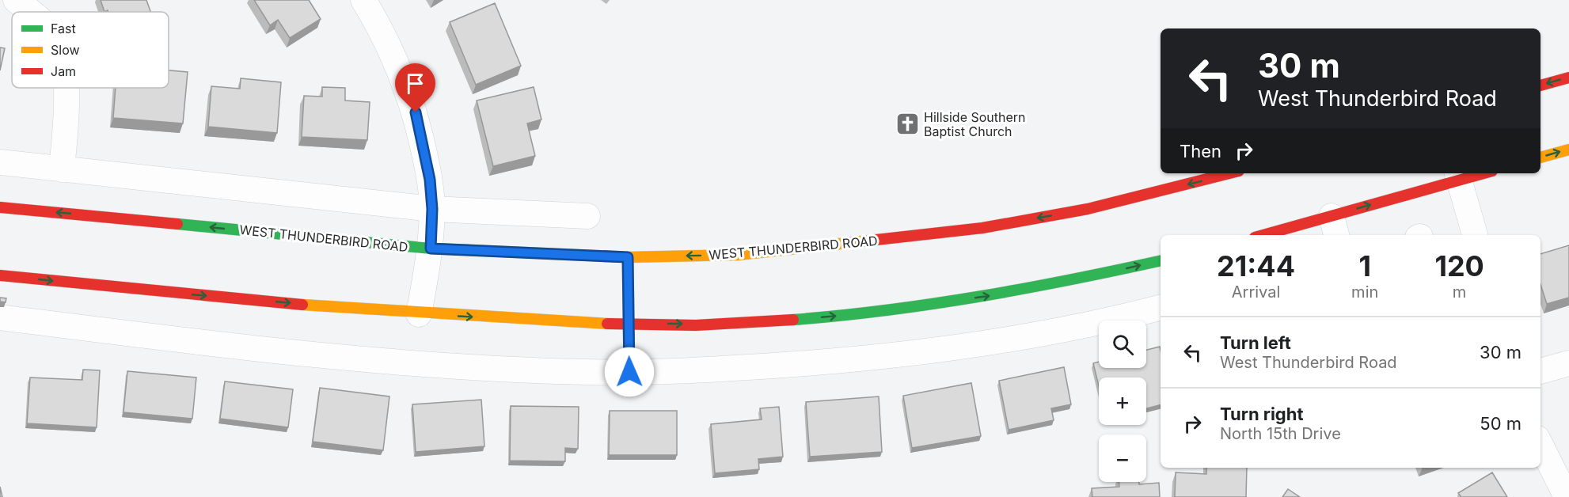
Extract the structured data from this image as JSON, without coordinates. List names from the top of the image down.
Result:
{
  "streets": {
    "main road": ["WEST THUNDERBIRD ROAD"]
  },
  "places": {
    "church": ["Hillside Southern Baptist Church"]
  },
  "legend": ["Fast", "Slow", "Jam"],
  "page": {
    "turn": ["30 m", "West Thunderbird Road"],
    "then": "Then",
    "eta": [
      "21:44",
      "Arrival",
      "1",
      "min",
      "120",
      "m"
    ],
    "list": [
      {
        "name": "Turn left",
        "note": "West Thunderbird Road",
        "value": "30 m"
      },
      {
        "name": "Turn right",
        "note": "North 15th Drive",
        "value": "50 m"
      }
    ],
    "map_buttons": ["+", "−"]
  }
}
